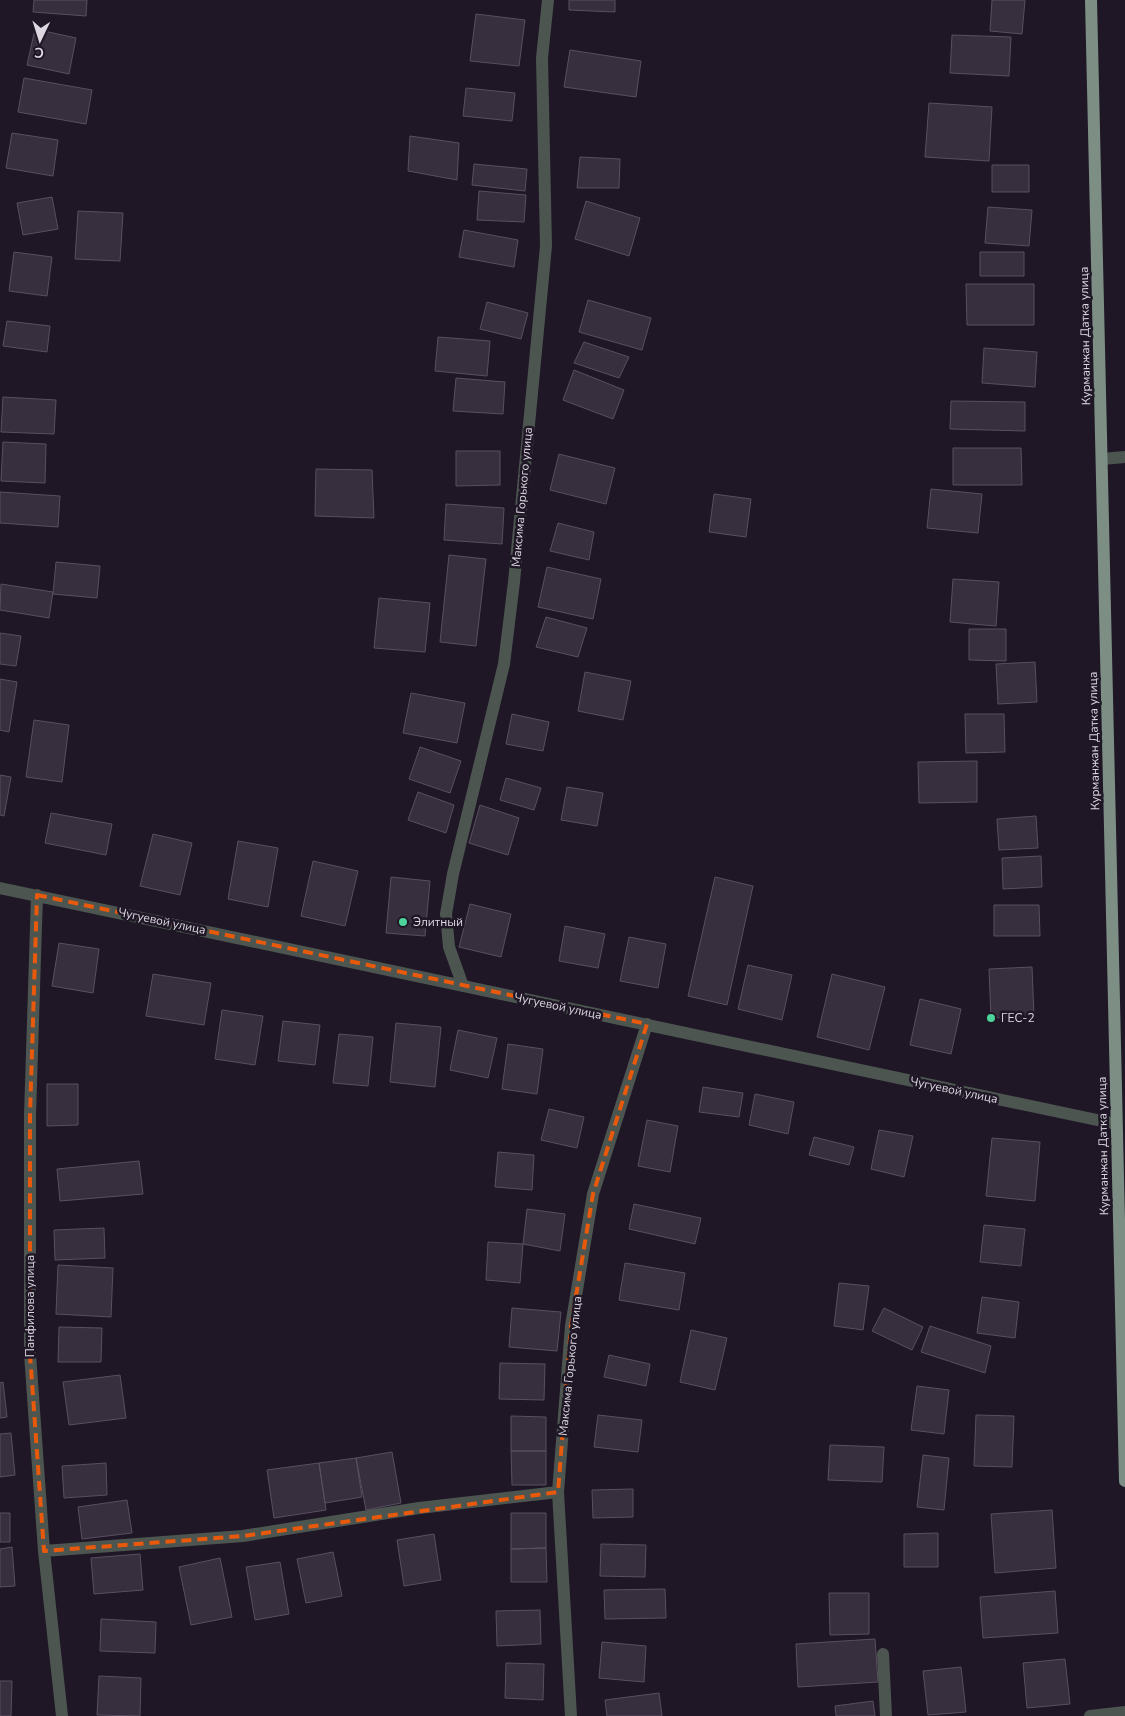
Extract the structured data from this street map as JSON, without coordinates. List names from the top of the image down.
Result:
{
  "streets": {
    "main road": ["Курманжан Датка улица"],
    "street": ["Максима Горького улица", "Чугуевой улица", "Панфилова улица"]
  },
  "crossings": [
    ["Курманжан Датка улица", "Чугуевой улица"],
    ["Максима Горького улица", "Чугуевой улица"],
    ["Чугуевой улица", "Панфилова улица"]
  ],
  "places": ["Элитный", "ГЕС-2"],
  "north": "bottom"
}
